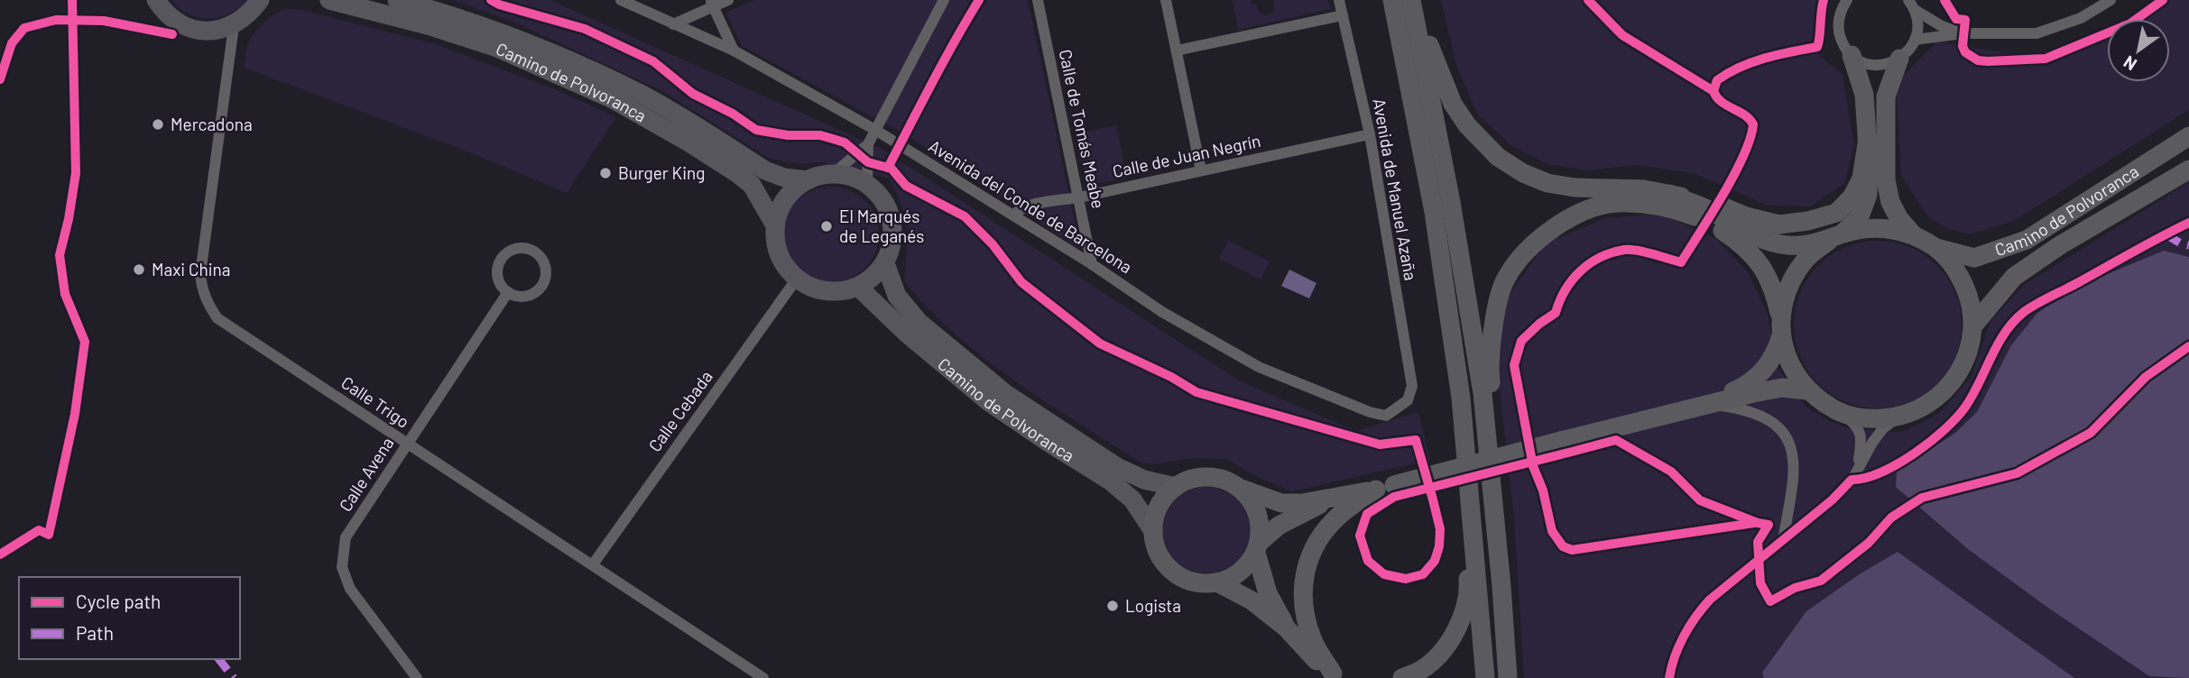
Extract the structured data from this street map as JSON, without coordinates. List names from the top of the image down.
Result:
{
  "streets": {
    "highway": ["Camino de Polvoranca"],
    "street": [
      "Calle de Tomás Meabe",
      "Calle de Juan Negrín",
      "Avenida de Manuel Azaña",
      "Avenida del Conde de Barcelona",
      "Calle Trigo",
      "Calle Cebada",
      "Calle Avena"
    ]
  },
  "crossings": [
    ["Camino de Polvoranca", "Calle Cebada"],
    ["Calle de Tomás Meabe", "Calle de Juan Negrín"],
    ["Calle de Tomás Meabe", "Avenida del Conde de Barcelona"],
    ["Calle de Juan Negrín", "Avenida de Manuel Azaña"],
    ["Calle de Juan Negrín", "Avenida del Conde de Barcelona"],
    ["Avenida de Manuel Azaña", "Avenida del Conde de Barcelona"],
    ["Calle Trigo", "Calle Cebada"],
    ["Calle Trigo", "Calle Avena"]
  ],
  "places": [
    "Mercadona",
    "Burger King",
    "El Marqués de Leganés",
    "Maxi China",
    "Logista"
  ],
  "legend": ["Cycle path", "Path"],
  "north": "bottom left"
}
